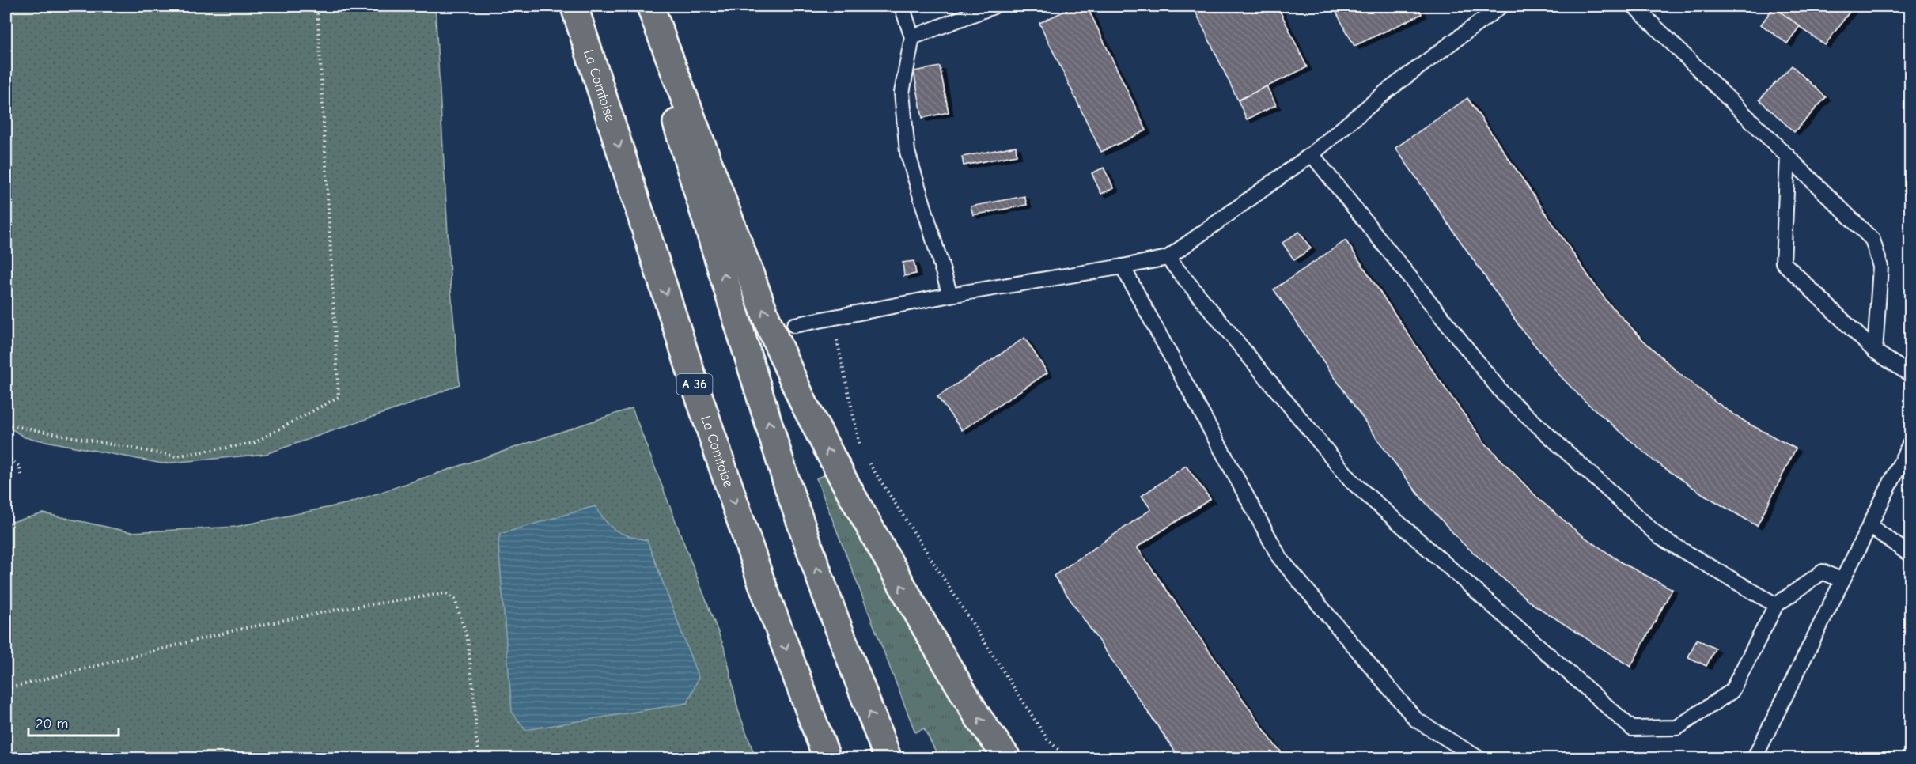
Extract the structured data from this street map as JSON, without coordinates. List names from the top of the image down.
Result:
{
  "streets": {
    "highway": ["La Comtoise", "A 36"]
  },
  "scale_bar": "20 m"
}
